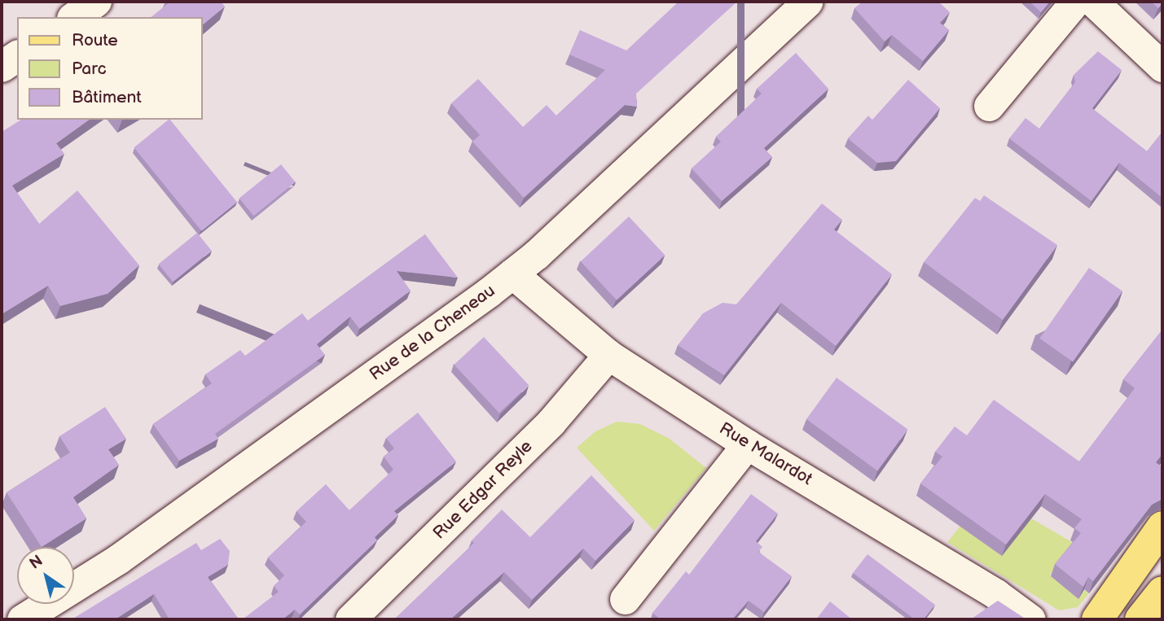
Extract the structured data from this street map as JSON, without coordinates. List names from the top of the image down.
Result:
{
  "streets": {
    "street": ["Rue de la Cheneau", "Rue Malardot", "Rue Edgar Reyle"]
  },
  "crossings": [
    ["Rue de la Cheneau", "Rue Malardot"],
    ["Rue Malardot", "Rue Edgar Reyle"]
  ],
  "legend": ["Route", "Parc", "Bâtiment"],
  "north": "top left"
}
